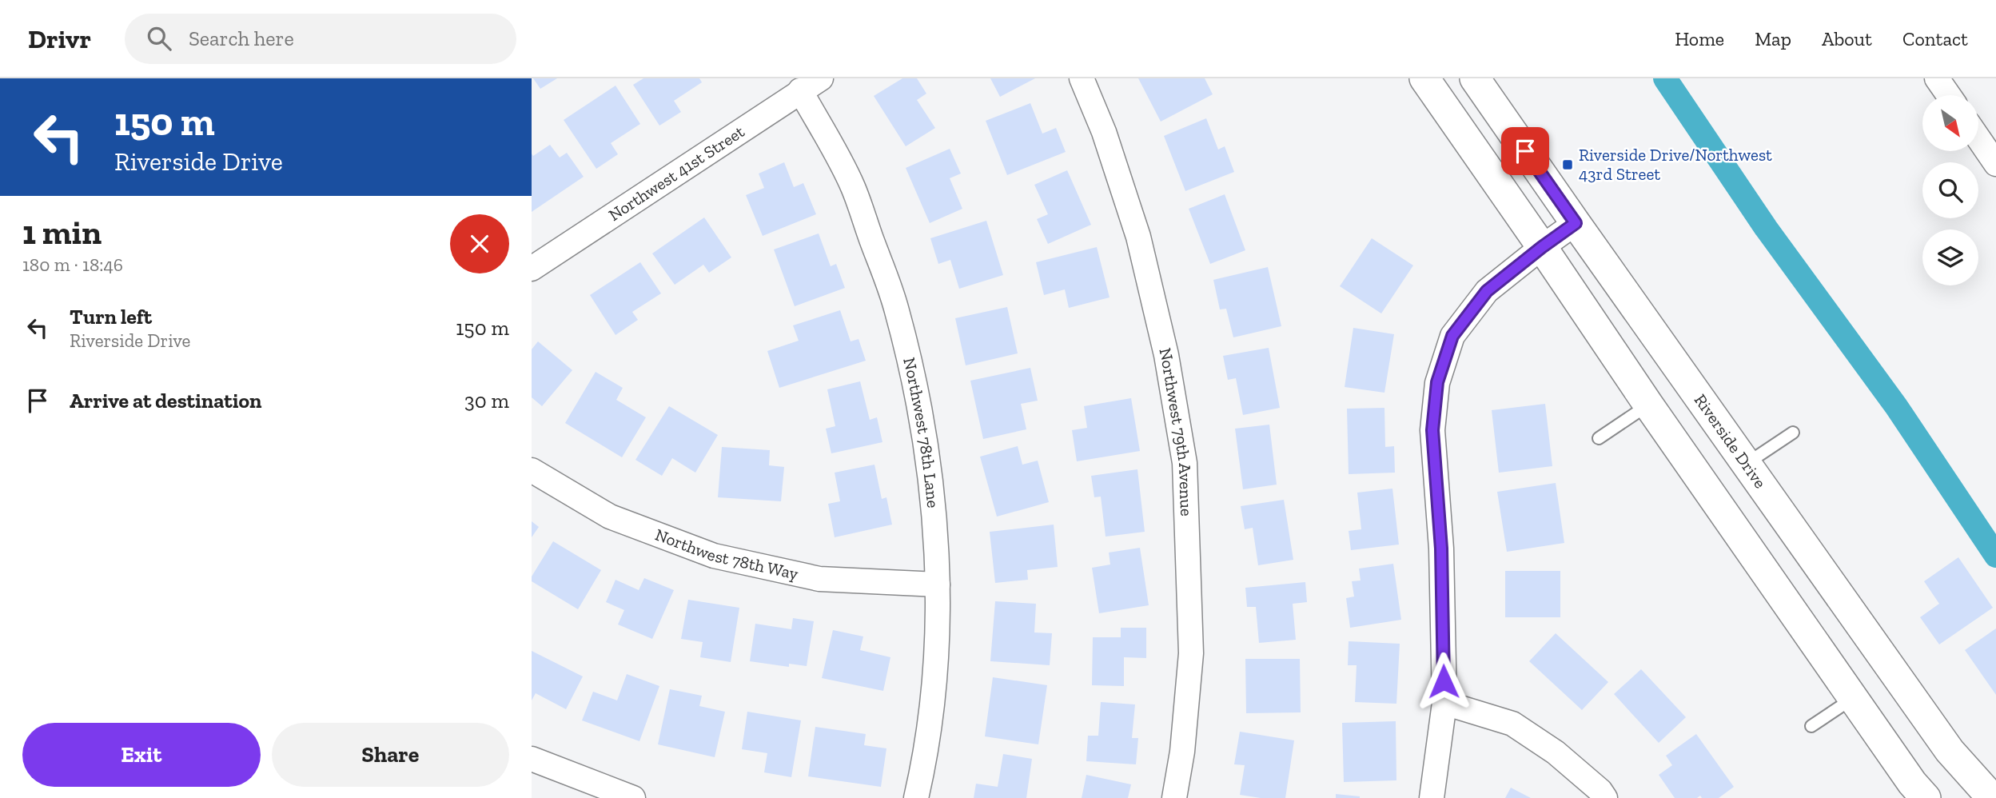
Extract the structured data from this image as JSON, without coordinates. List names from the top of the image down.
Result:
{
  "streets": {
    "street": [
      "Northwest 41st Street",
      "Northwest 79th Avenue",
      "Northwest 78th Lane",
      "Riverside Drive",
      "Northwest 78th Way"
    ]
  },
  "crossings": [
    ["Northwest 41st Street", "Northwest 78th Lane"],
    ["Northwest 78th Lane", "Northwest 78th Way"]
  ],
  "places": {
    "transit": ["Riverside Drive/Northwest 43rd Street"]
  },
  "north": "bottom right",
  "page": {
    "header": "Drivr",
    "search": "Search here",
    "nav": [
      "Home",
      "Map",
      "About",
      "Contact"
    ],
    "turn": ["150 m", "Riverside Drive"],
    "heading": ["1 min", "180 m · 18:46"],
    "list": [
      {
        "name": "Turn left",
        "note": "Riverside Drive",
        "value": "150 m"
      },
      {
        "name": "Arrive at destination",
        "value": "30 m"
      }
    ],
    "buttons": ["Exit", "Share"]
  }
}
